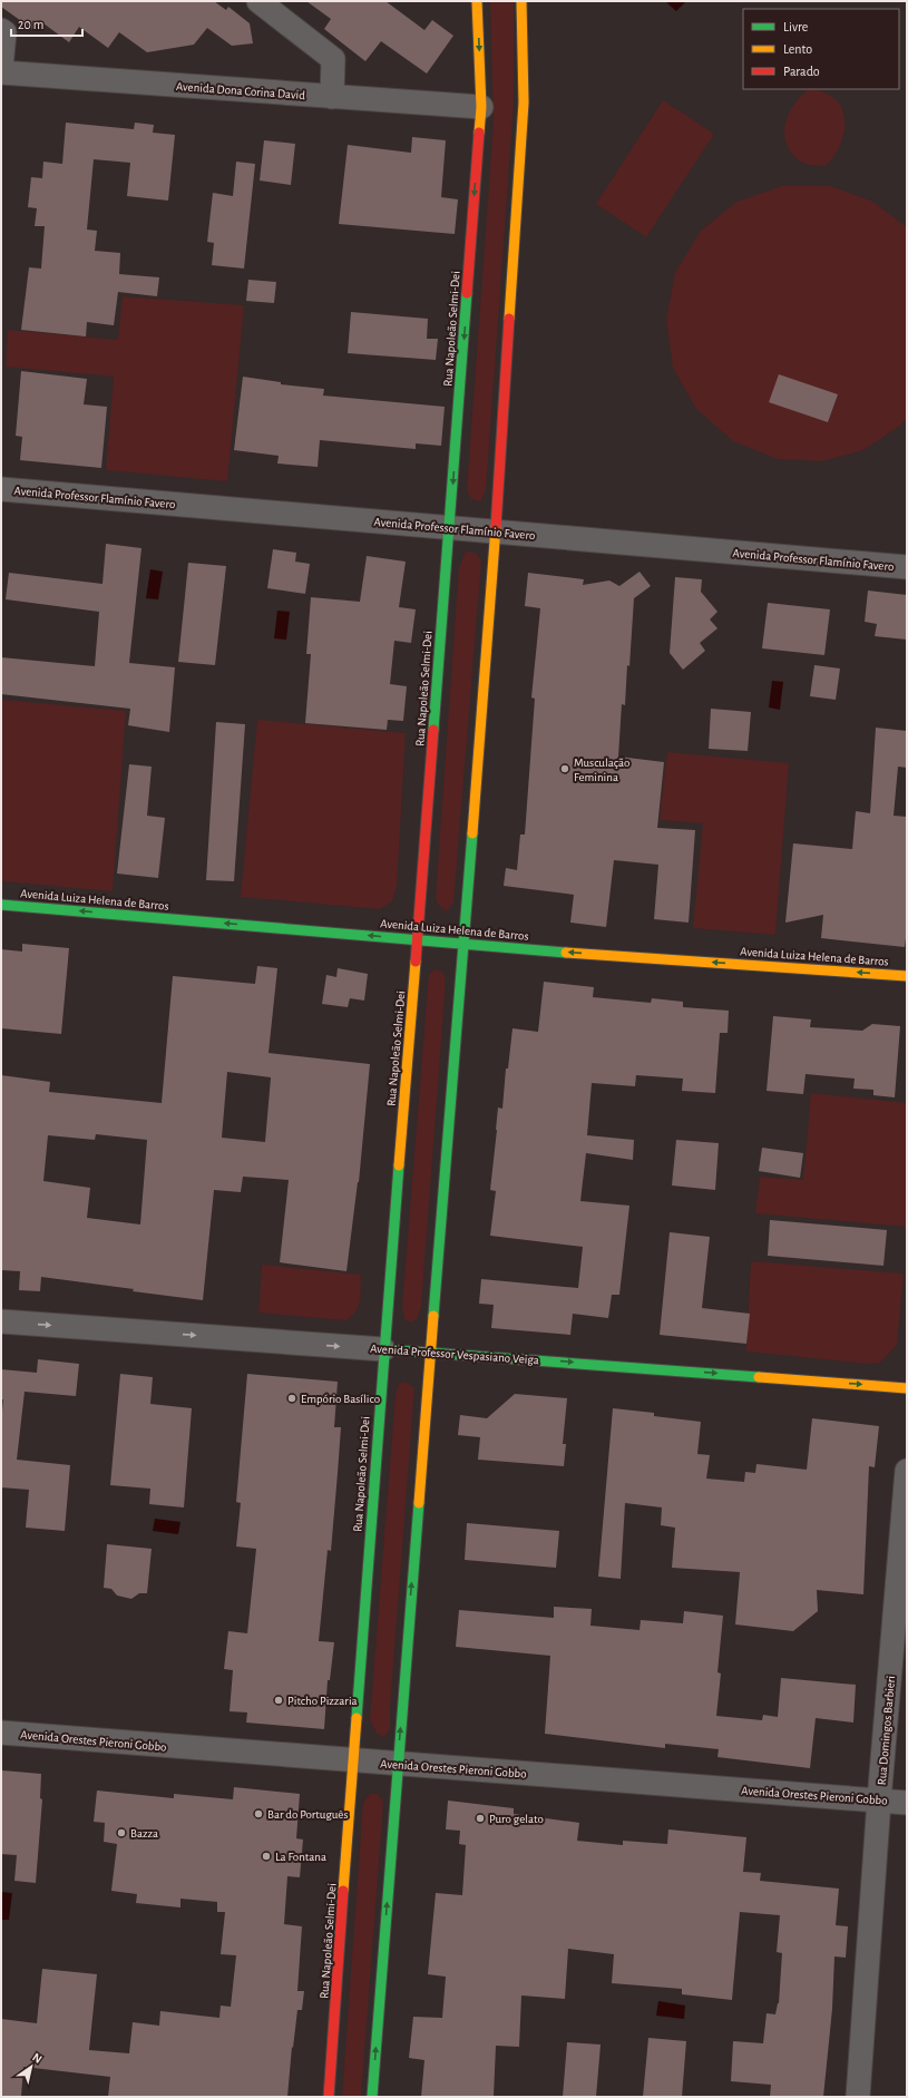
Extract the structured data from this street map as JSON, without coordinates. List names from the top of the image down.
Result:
{
  "streets": {
    "main road": ["Rua Napoleão Selmi-Dei", "Avenida Luiza Helena de Barros", "Avenida Professor Vespasiano Veiga"],
    "street": [
      "Avenida Dona Corina David",
      "Avenida Professor Flamínio Favero",
      "Rua Domingos Barbieri",
      "Avenida Orestes Pieroni Gobbo"
    ]
  },
  "crossings": [
    ["Avenida Dona Corina David", "Rua Napoleão Selmi-Dei"],
    ["Rua Napoleão Selmi-Dei", "Avenida Professor Flamínio Favero"],
    ["Rua Napoleão Selmi-Dei", "Avenida Luiza Helena de Barros"],
    ["Rua Napoleão Selmi-Dei", "Avenida Professor Vespasiano Veiga"],
    ["Rua Napoleão Selmi-Dei", "Avenida Orestes Pieroni Gobbo"],
    ["Rua Domingos Barbieri", "Avenida Orestes Pieroni Gobbo"]
  ],
  "one_way": ["Avenida Luiza Helena de Barros", "Avenida Professor Vespasiano Veiga"],
  "places": [
    "Musculação Feminina",
    "Empório Basílico",
    "Pitcho Pizzaria",
    "Bar do Português",
    "Puro gelato",
    "Bazza",
    "La Fontana"
  ],
  "legend": ["Livre", "Lento", "Parado"],
  "scale_bar": "20 m",
  "north": "top right"
}
